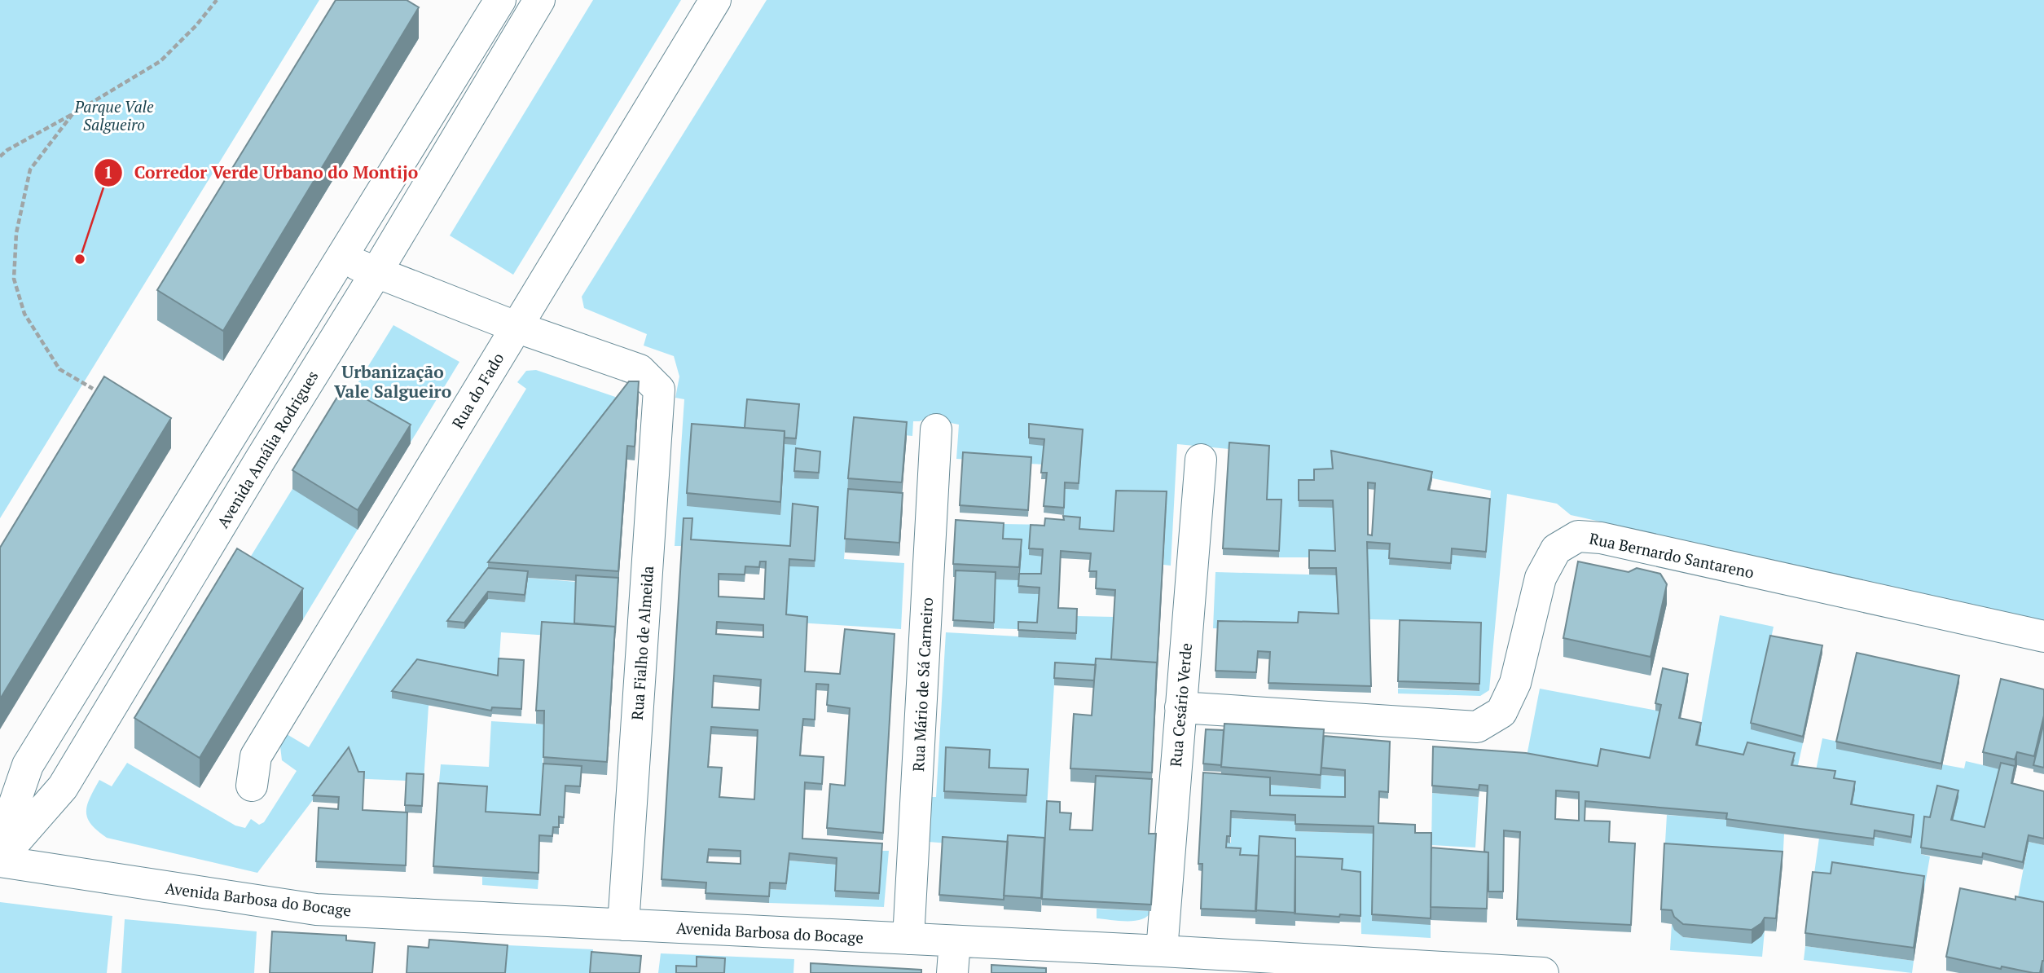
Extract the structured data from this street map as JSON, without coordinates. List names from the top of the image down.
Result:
{
  "streets": {
    "street": [
      "Rua do Fado",
      "Avenida Amália Rodrigues",
      "Rua Bernardo Santareno",
      "Rua Fialho de Almeida",
      "Rua Mário de Sá Carneiro",
      "Rua Cesário Verde",
      "Avenida Barbosa do Bocage"
    ]
  },
  "crossings": [
    ["Rua do Fado", "Rua Fialho de Almeida"],
    ["Avenida Amália Rodrigues", "Avenida Barbosa do Bocage"],
    ["Rua Bernardo Santareno", "Rua Cesário Verde"],
    ["Rua Fialho de Almeida", "Avenida Barbosa do Bocage"],
    ["Rua Mário de Sá Carneiro", "Avenida Barbosa do Bocage"],
    ["Rua Cesário Verde", "Avenida Barbosa do Bocage"]
  ],
  "districts": ["Urbanização Vale Salgueiro"],
  "parks": ["Parque Vale Salgueiro"],
  "places": ["Corredor Verde Urbano do Montijo"]
}
